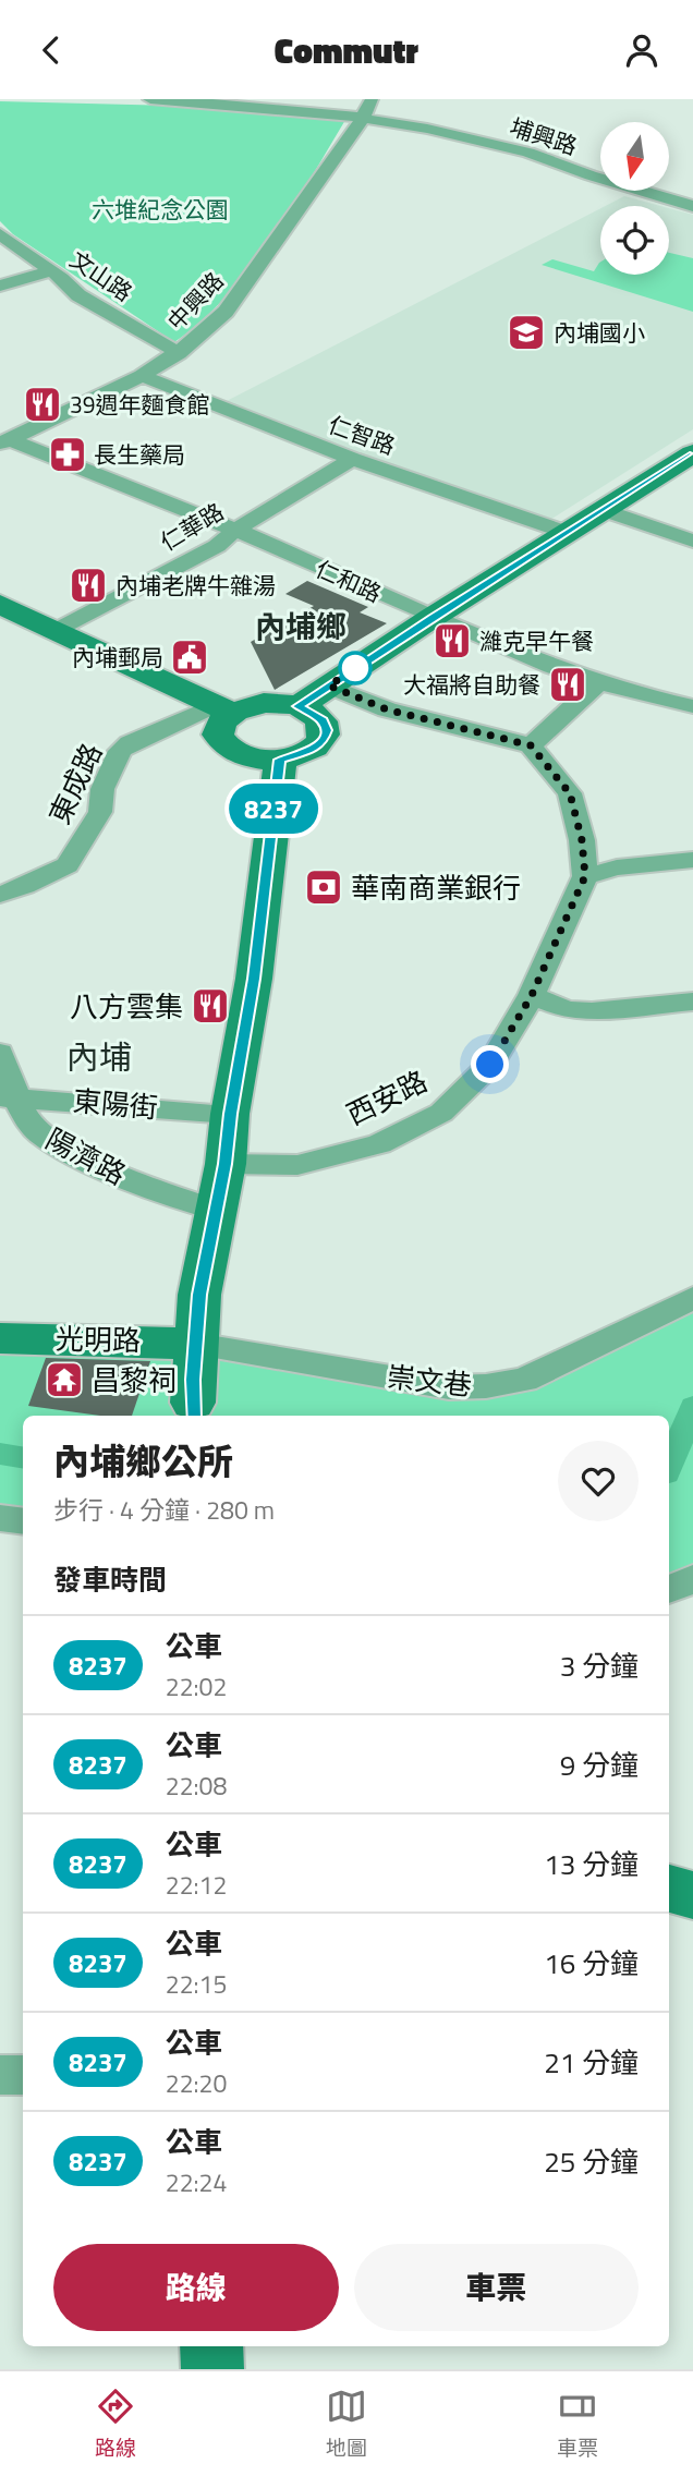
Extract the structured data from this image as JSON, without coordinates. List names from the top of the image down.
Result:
{
  "streets": {
    "main road": ["光明路"],
    "street": [
      "埔興路",
      "文山路",
      "中興路",
      "仁智路",
      "仁華路",
      "仁和路",
      "東成路",
      "西安路",
      "東陽街",
      "陽濟路",
      "崇文巷"
    ]
  },
  "crossings": [
    ["埔興路", "中興路"],
    ["文山路", "中興路"],
    ["中興路", "仁智路"],
    ["中興路", "仁和路"],
    ["仁智路", "仁華路"],
    ["仁華路", "仁和路"],
    ["東陽街", "陽濟路"],
    ["光明路", "崇文巷"]
  ],
  "districts": ["內埔鄉", "內埔"],
  "parks": ["六堆紀念公園"],
  "places": {
    "school or university": ["內埔國小"],
    "restaurant": [
      "39週年麵食館",
      "內埔老牌牛雜湯",
      "濰克早午餐",
      "大福將自助餐",
      "八方雲集"
    ],
    "pharmacy": ["長生藥局"],
    "public building": ["內埔郵局"],
    "bank": ["華南商業銀行"],
    "temple": ["昌黎祠"]
  },
  "lines": ["bus line 8237"],
  "north": "bottom",
  "page": {
    "header": "Commutr",
    "on_map": "8237",
    "heading": [
      ["內埔鄉公所", "步行 · 4 分鐘 · 280 m"],
      "發車時間"
    ],
    "list": [
      {
        "mark": "8237",
        "name": "公車",
        "note": "22:02",
        "value": "3 分鐘"
      },
      {
        "mark": "8237",
        "name": "公車",
        "note": "22:08",
        "value": "9 分鐘"
      },
      {
        "mark": "8237",
        "name": "公車",
        "note": "22:12",
        "value": "13 分鐘"
      },
      {
        "mark": "8237",
        "name": "公車",
        "note": "22:15",
        "value": "16 分鐘"
      },
      {
        "mark": "8237",
        "name": "公車",
        "note": "22:20",
        "value": "21 分鐘"
      },
      {
        "mark": "8237",
        "name": "公車",
        "note": "22:24",
        "value": "25 分鐘"
      }
    ],
    "buttons": ["路線", "車票"],
    "tabs": ["路線", "地圖", "車票"]
  }
}
